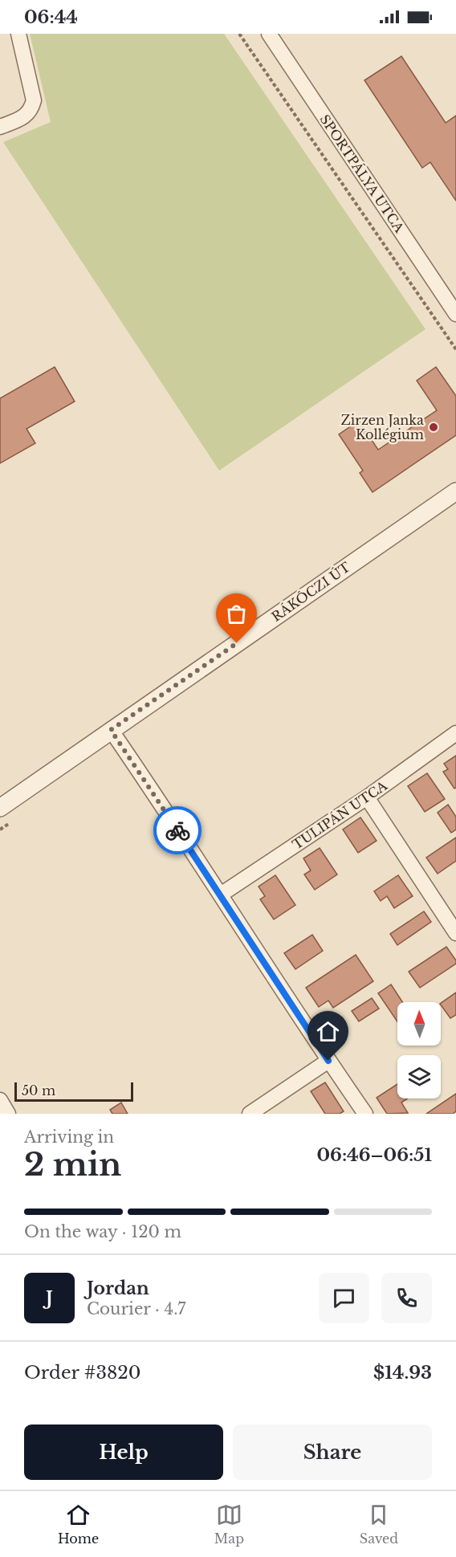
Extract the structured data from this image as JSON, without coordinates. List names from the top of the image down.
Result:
{
  "streets": {
    "street": ["SPORTPÁLYA UTCA", "RÁKÓCZI ÚT", "TULIPÁN UTCA"]
  },
  "places": ["Zirzen Janka Kollégium"],
  "scale_bar": "50 m",
  "north": "top",
  "page": {
    "status": "06:44",
    "scale": "50 m",
    "heading": ["2 min", "Arriving in", "06:46–06:51"],
    "panel": [
      "Jordan",
      "Courier · 4.7",
      "Order #3820",
      "$14.93"
    ],
    "bar": "On the way · 120 m",
    "round": "J",
    "buttons": ["Help", "Share"],
    "tabs": ["Home", "Map", "Saved"]
  }
}
